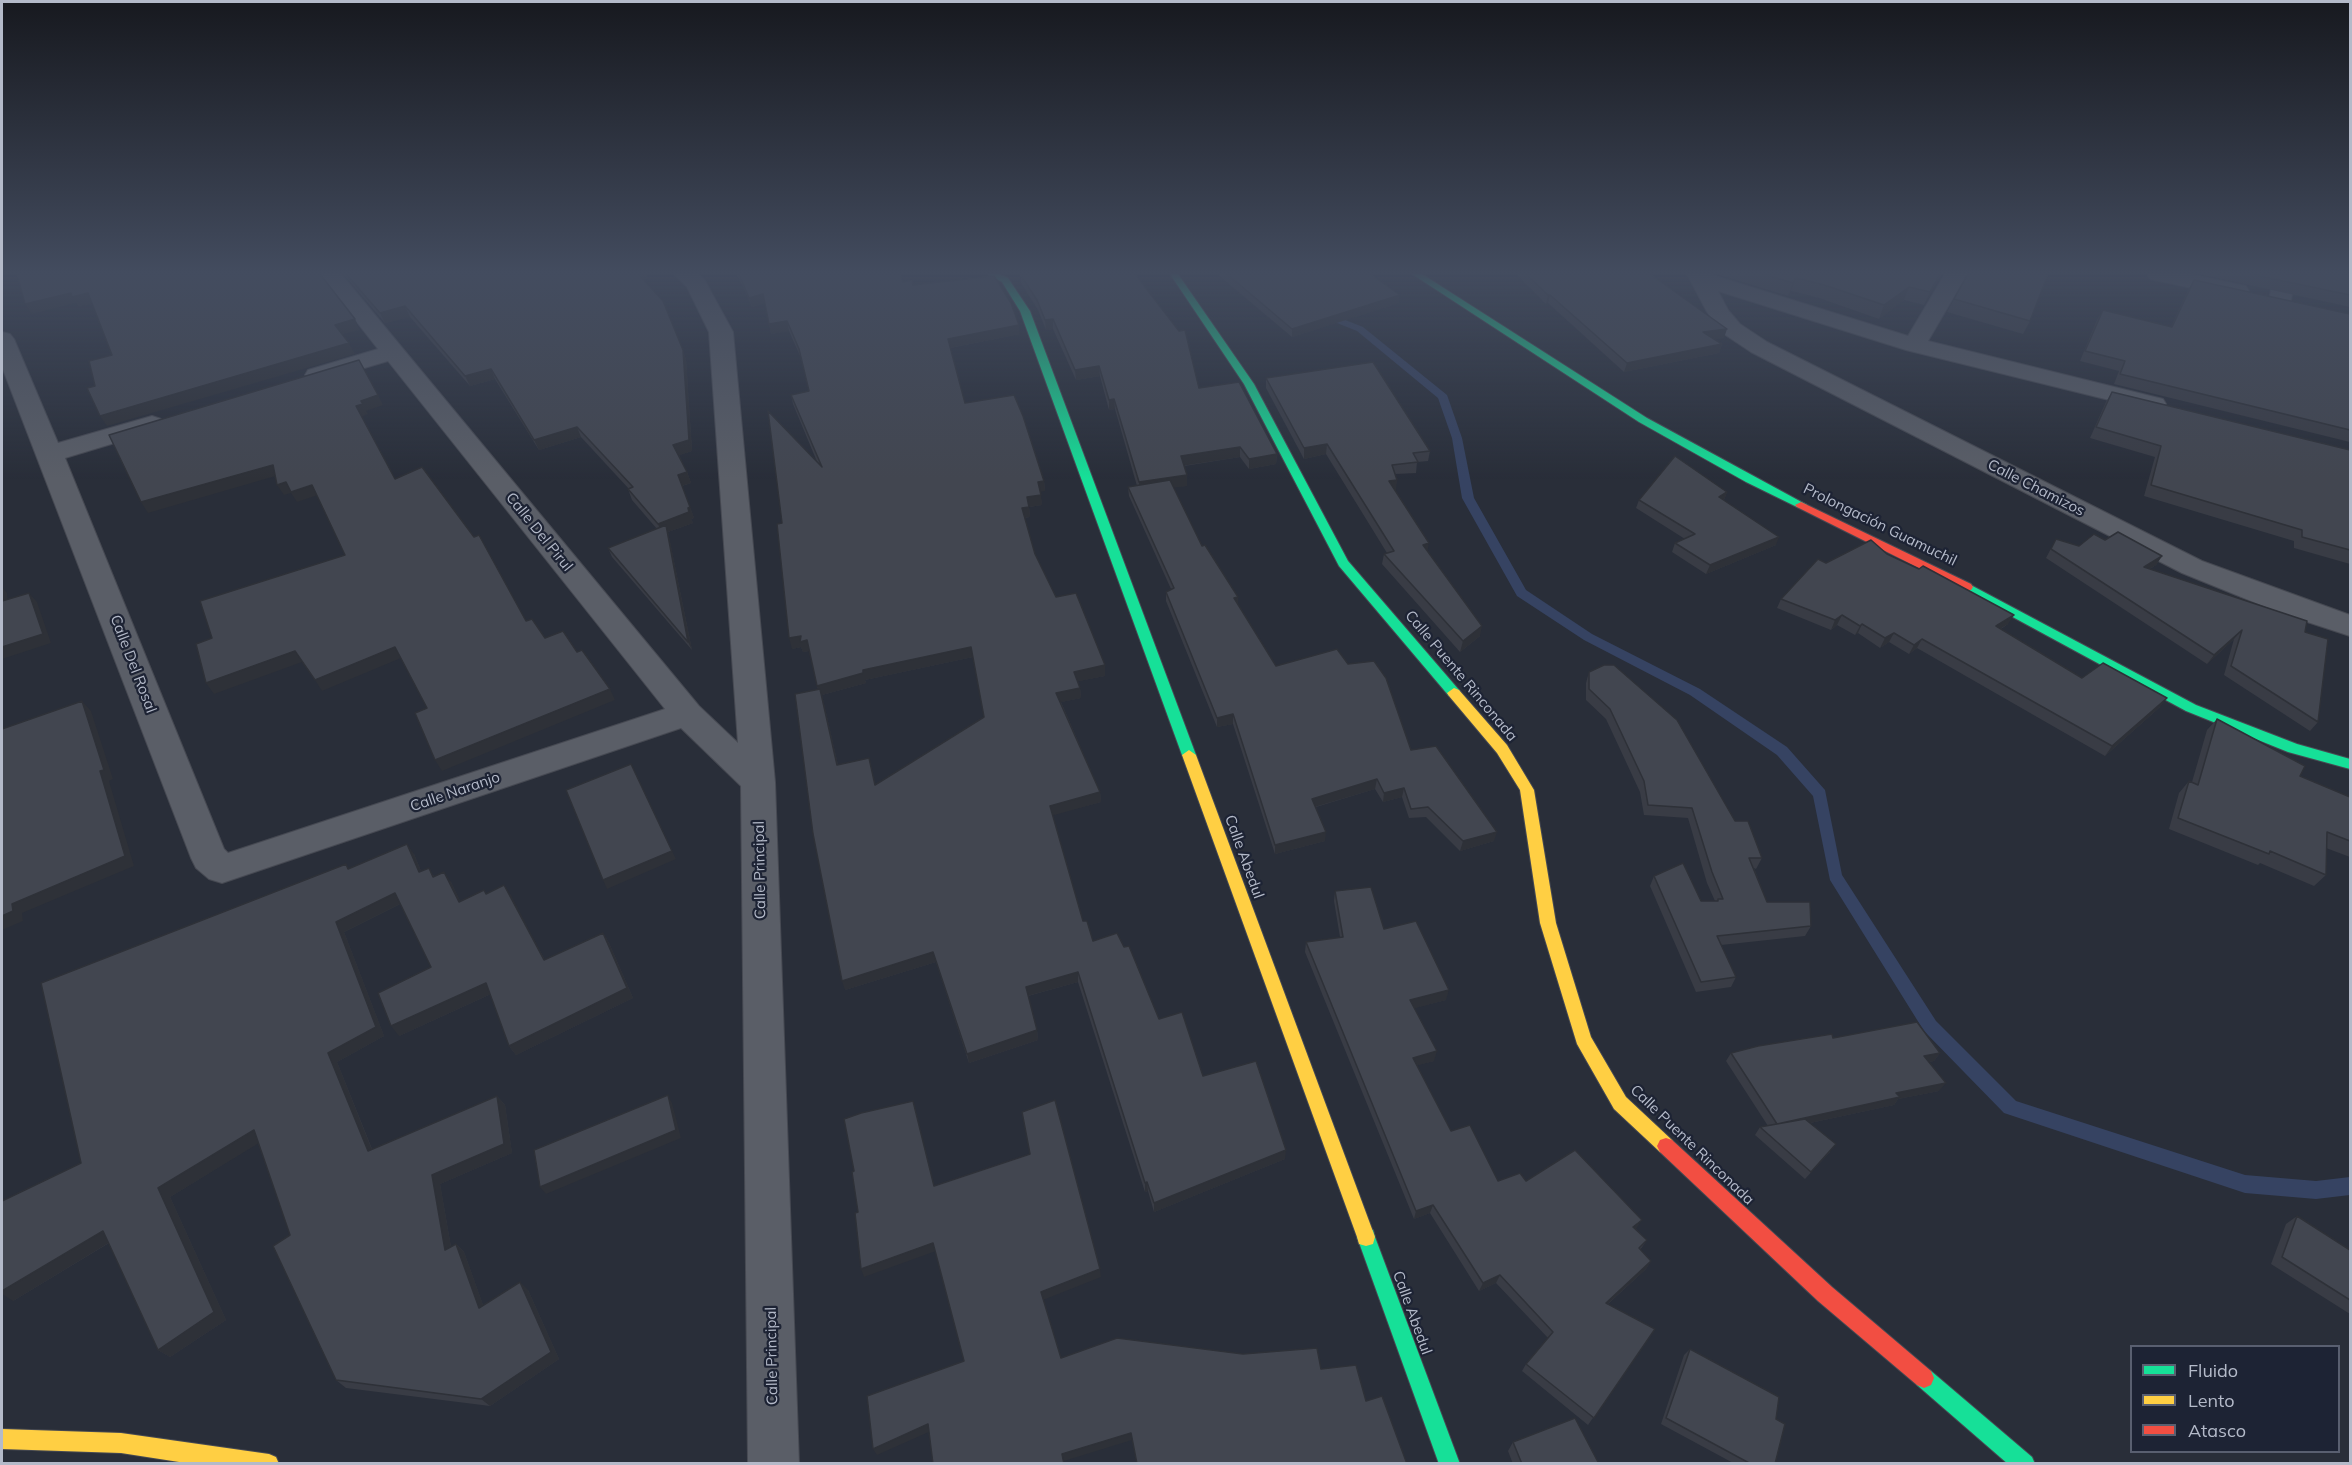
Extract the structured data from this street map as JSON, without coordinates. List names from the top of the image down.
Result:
{
  "streets": {
    "street": [
      "Calle Chamizos",
      "Prolongación Guamuchil",
      "Calle Del Pirul",
      "Calle Del Rosal",
      "Calle Puente Rinconada",
      "Calle Naranjo",
      "Calle Abedul",
      "Calle Principal"
    ]
  },
  "crossings": [
    ["Calle Del Pirul", "Calle Naranjo"],
    ["Calle Del Pirul", "Calle Principal"],
    ["Calle Del Rosal", "Calle Naranjo"]
  ],
  "legend": ["Fluido", "Lento", "Atasco"]
}
